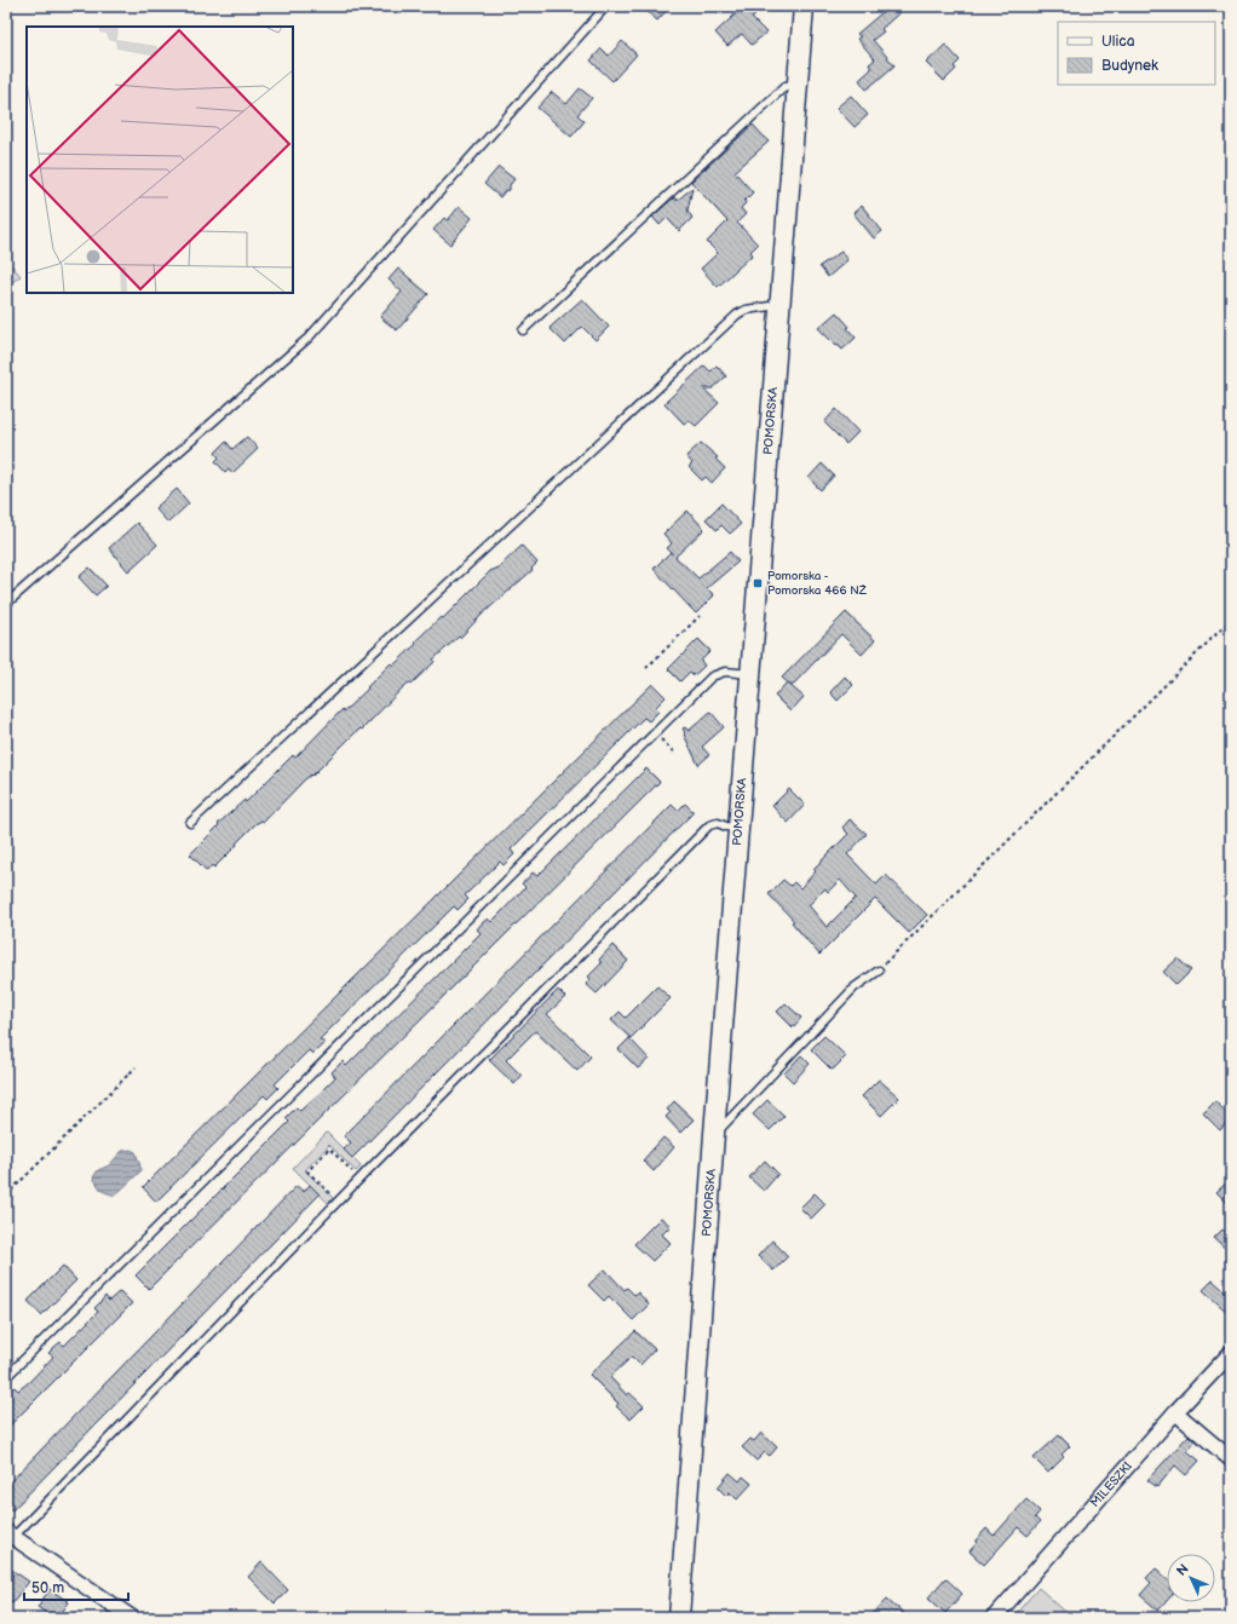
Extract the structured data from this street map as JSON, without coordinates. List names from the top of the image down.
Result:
{
  "streets": {
    "street": ["POMORSKA", "MILESZKI"]
  },
  "places": {
    "transit": ["Pomorska - Pomorska 466 NŻ"]
  },
  "legend": ["Ulica", "Budynek"],
  "scale_bar": "50 m",
  "north": "top left"
}
